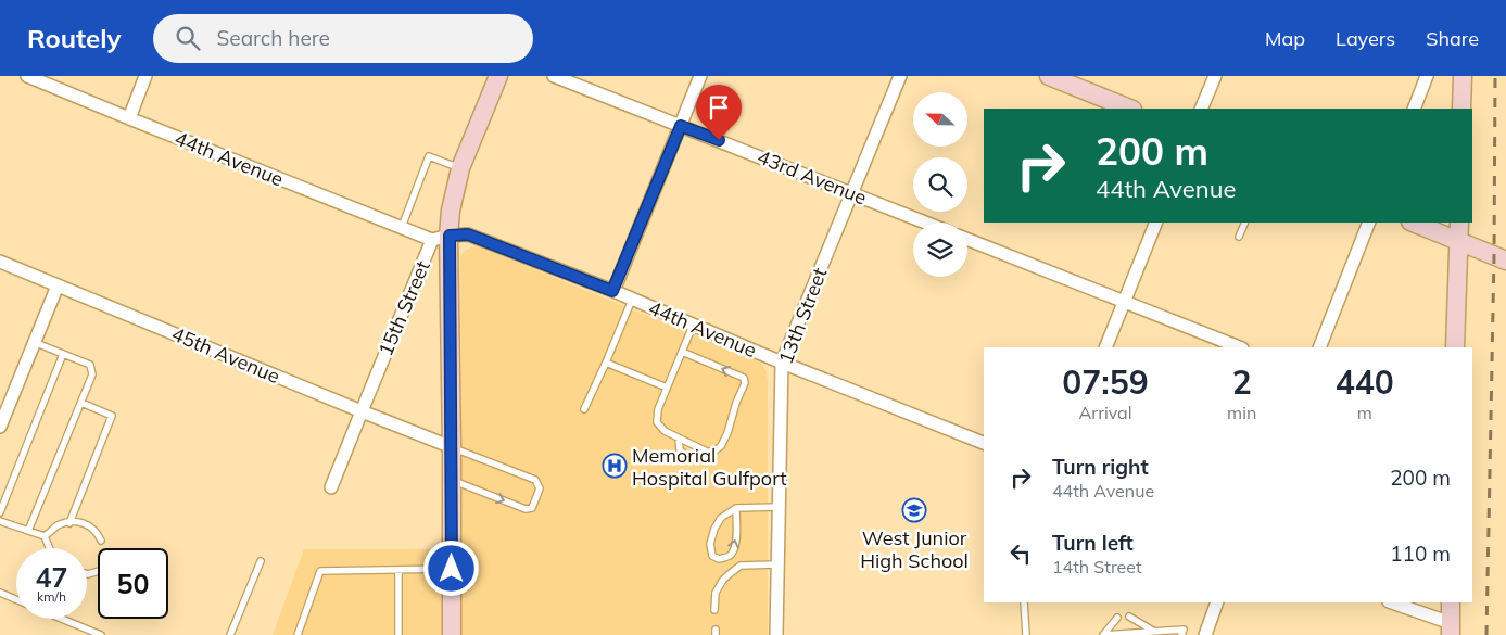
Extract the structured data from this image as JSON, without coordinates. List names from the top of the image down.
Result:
{
  "streets": {
    "main road": ["15th Street"],
    "street": [
      "44th Avenue",
      "43rd Avenue",
      "13th Street",
      "45th Avenue"
    ]
  },
  "crossings": [
    ["44th Avenue", "15th Street"],
    ["44th Avenue", "13th Street"],
    ["43rd Avenue", "13th Street"],
    ["15th Street", "45th Avenue"]
  ],
  "places": {
    "hospital": ["Memorial Hospital Gulfport"],
    "school or university": ["West Junior High School"]
  },
  "north": "left",
  "page": {
    "header": "Routely",
    "search": "Search here",
    "nav": ["Map", "Layers", "Share"],
    "turn": ["200 m", "44th Avenue"],
    "eta": [
      "07:59",
      "Arrival",
      "2",
      "min",
      "440",
      "m"
    ],
    "list": [
      {
        "name": "Turn right",
        "note": "44th Avenue",
        "value": "200 m"
      },
      {
        "name": "Turn left",
        "note": "14th Street",
        "value": "110 m"
      }
    ],
    "speed": "47 km/h",
    "limit": "50"
  }
}
